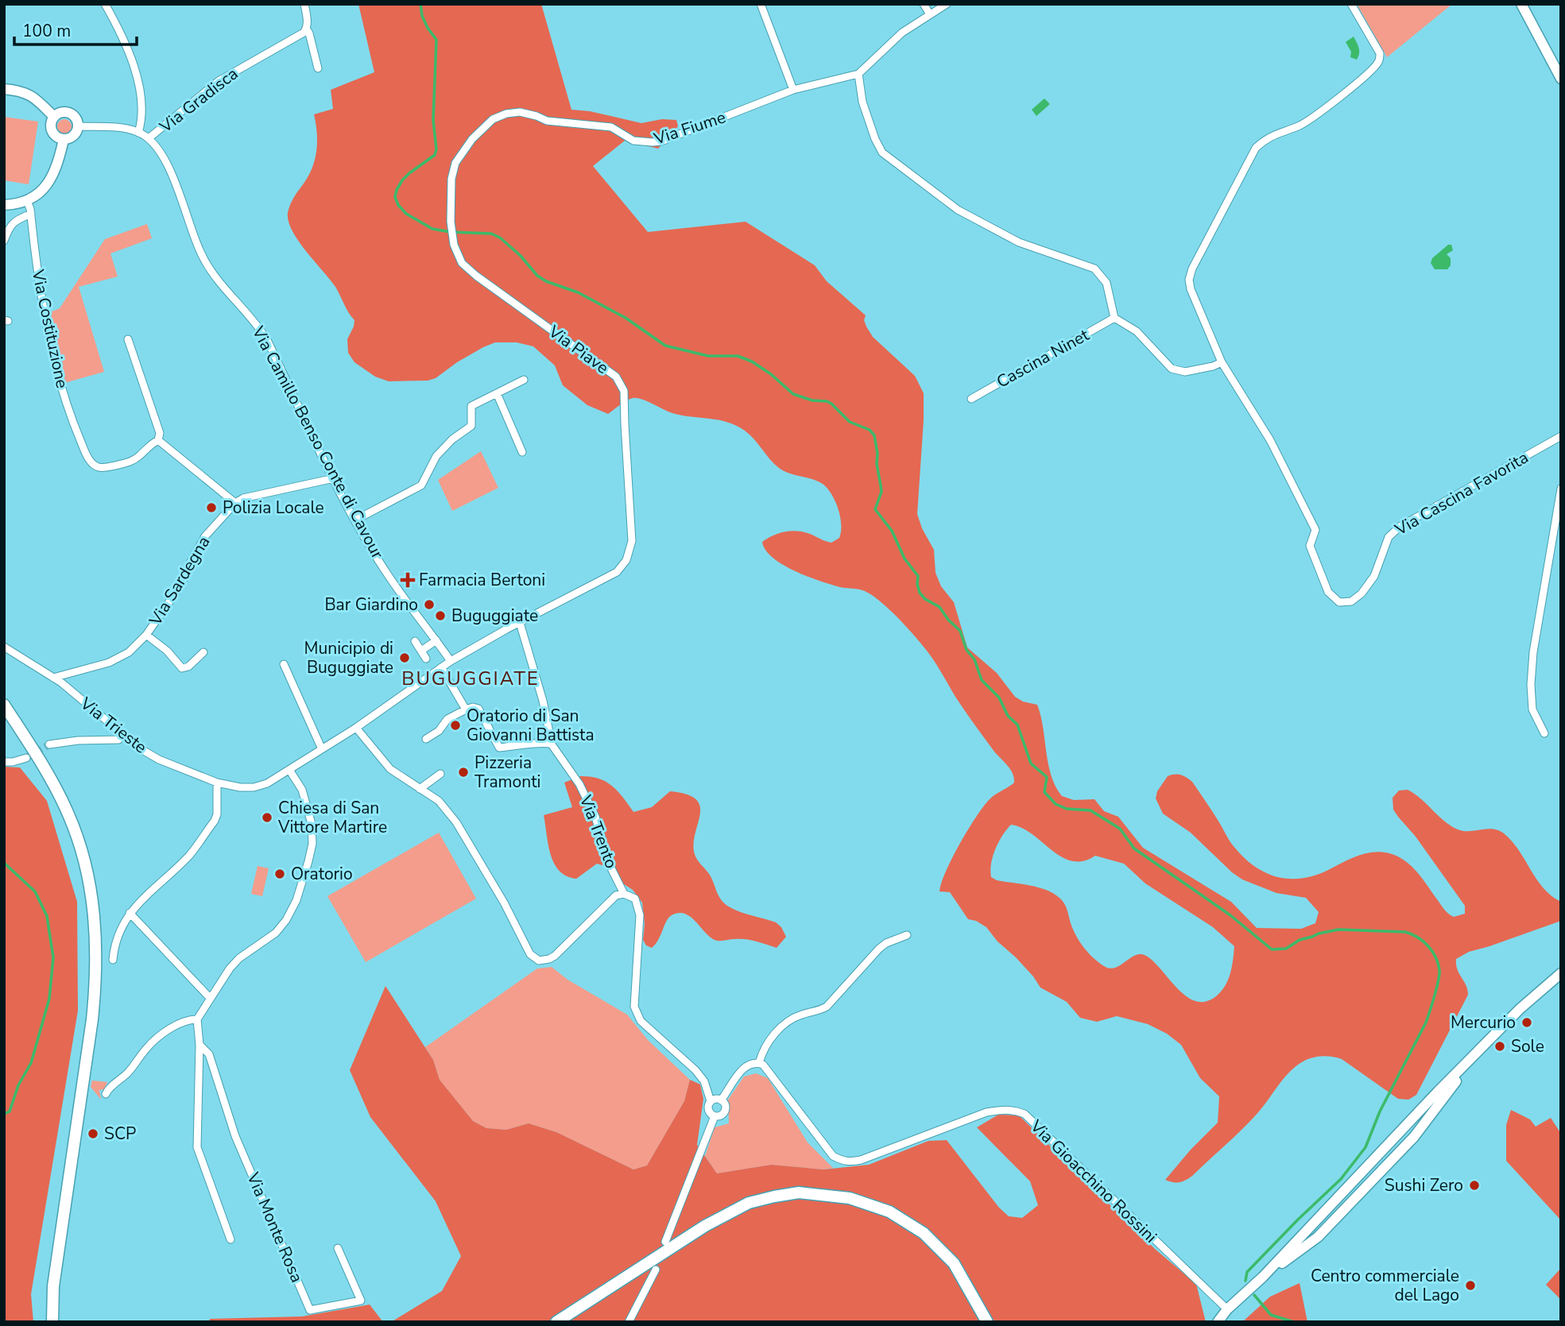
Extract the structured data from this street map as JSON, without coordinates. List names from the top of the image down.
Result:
{
  "streets": {
    "street": [
      "Via Gradisca",
      "Via Fiume",
      "Via Costituzione",
      "Via Piave",
      "Cascina Ninet",
      "Via Camillo Benso Conte di Cavour",
      "Via Cascina Favorita",
      "Via Sardegna",
      "Via Trieste",
      "Via Trento",
      "Via Gioacchino Rossini",
      "Via Monte Rosa"
    ]
  },
  "crossings": [
    ["Via Gradisca", "Via Camillo Benso Conte di Cavour"],
    ["Via Fiume", "Via Piave"],
    ["Via Piave", "Via Trieste"],
    ["Via Camillo Benso Conte di Cavour", "Via Sardegna"],
    ["Via Camillo Benso Conte di Cavour", "Via Trieste"],
    ["Via Sardegna", "Via Trieste"],
    ["Via Trieste", "Via Trento"]
  ],
  "districts": ["BUGUGGIATE"],
  "places": {
    "other": [
      "Polizia Locale",
      "Bar Giardino",
      "Buguggiate",
      "Municipio di Buguggiate",
      "Oratorio di San Giovanni Battista",
      "Pizzeria Tramonti",
      "Chiesa di San Vittore Martire",
      "Oratorio",
      "Mercurio",
      "Sole",
      "SCP",
      "Sushi Zero",
      "Centro commerciale del Lago"
    ],
    "health": ["Farmacia Bertoni"]
  },
  "scale_bar": "100 m"
}
